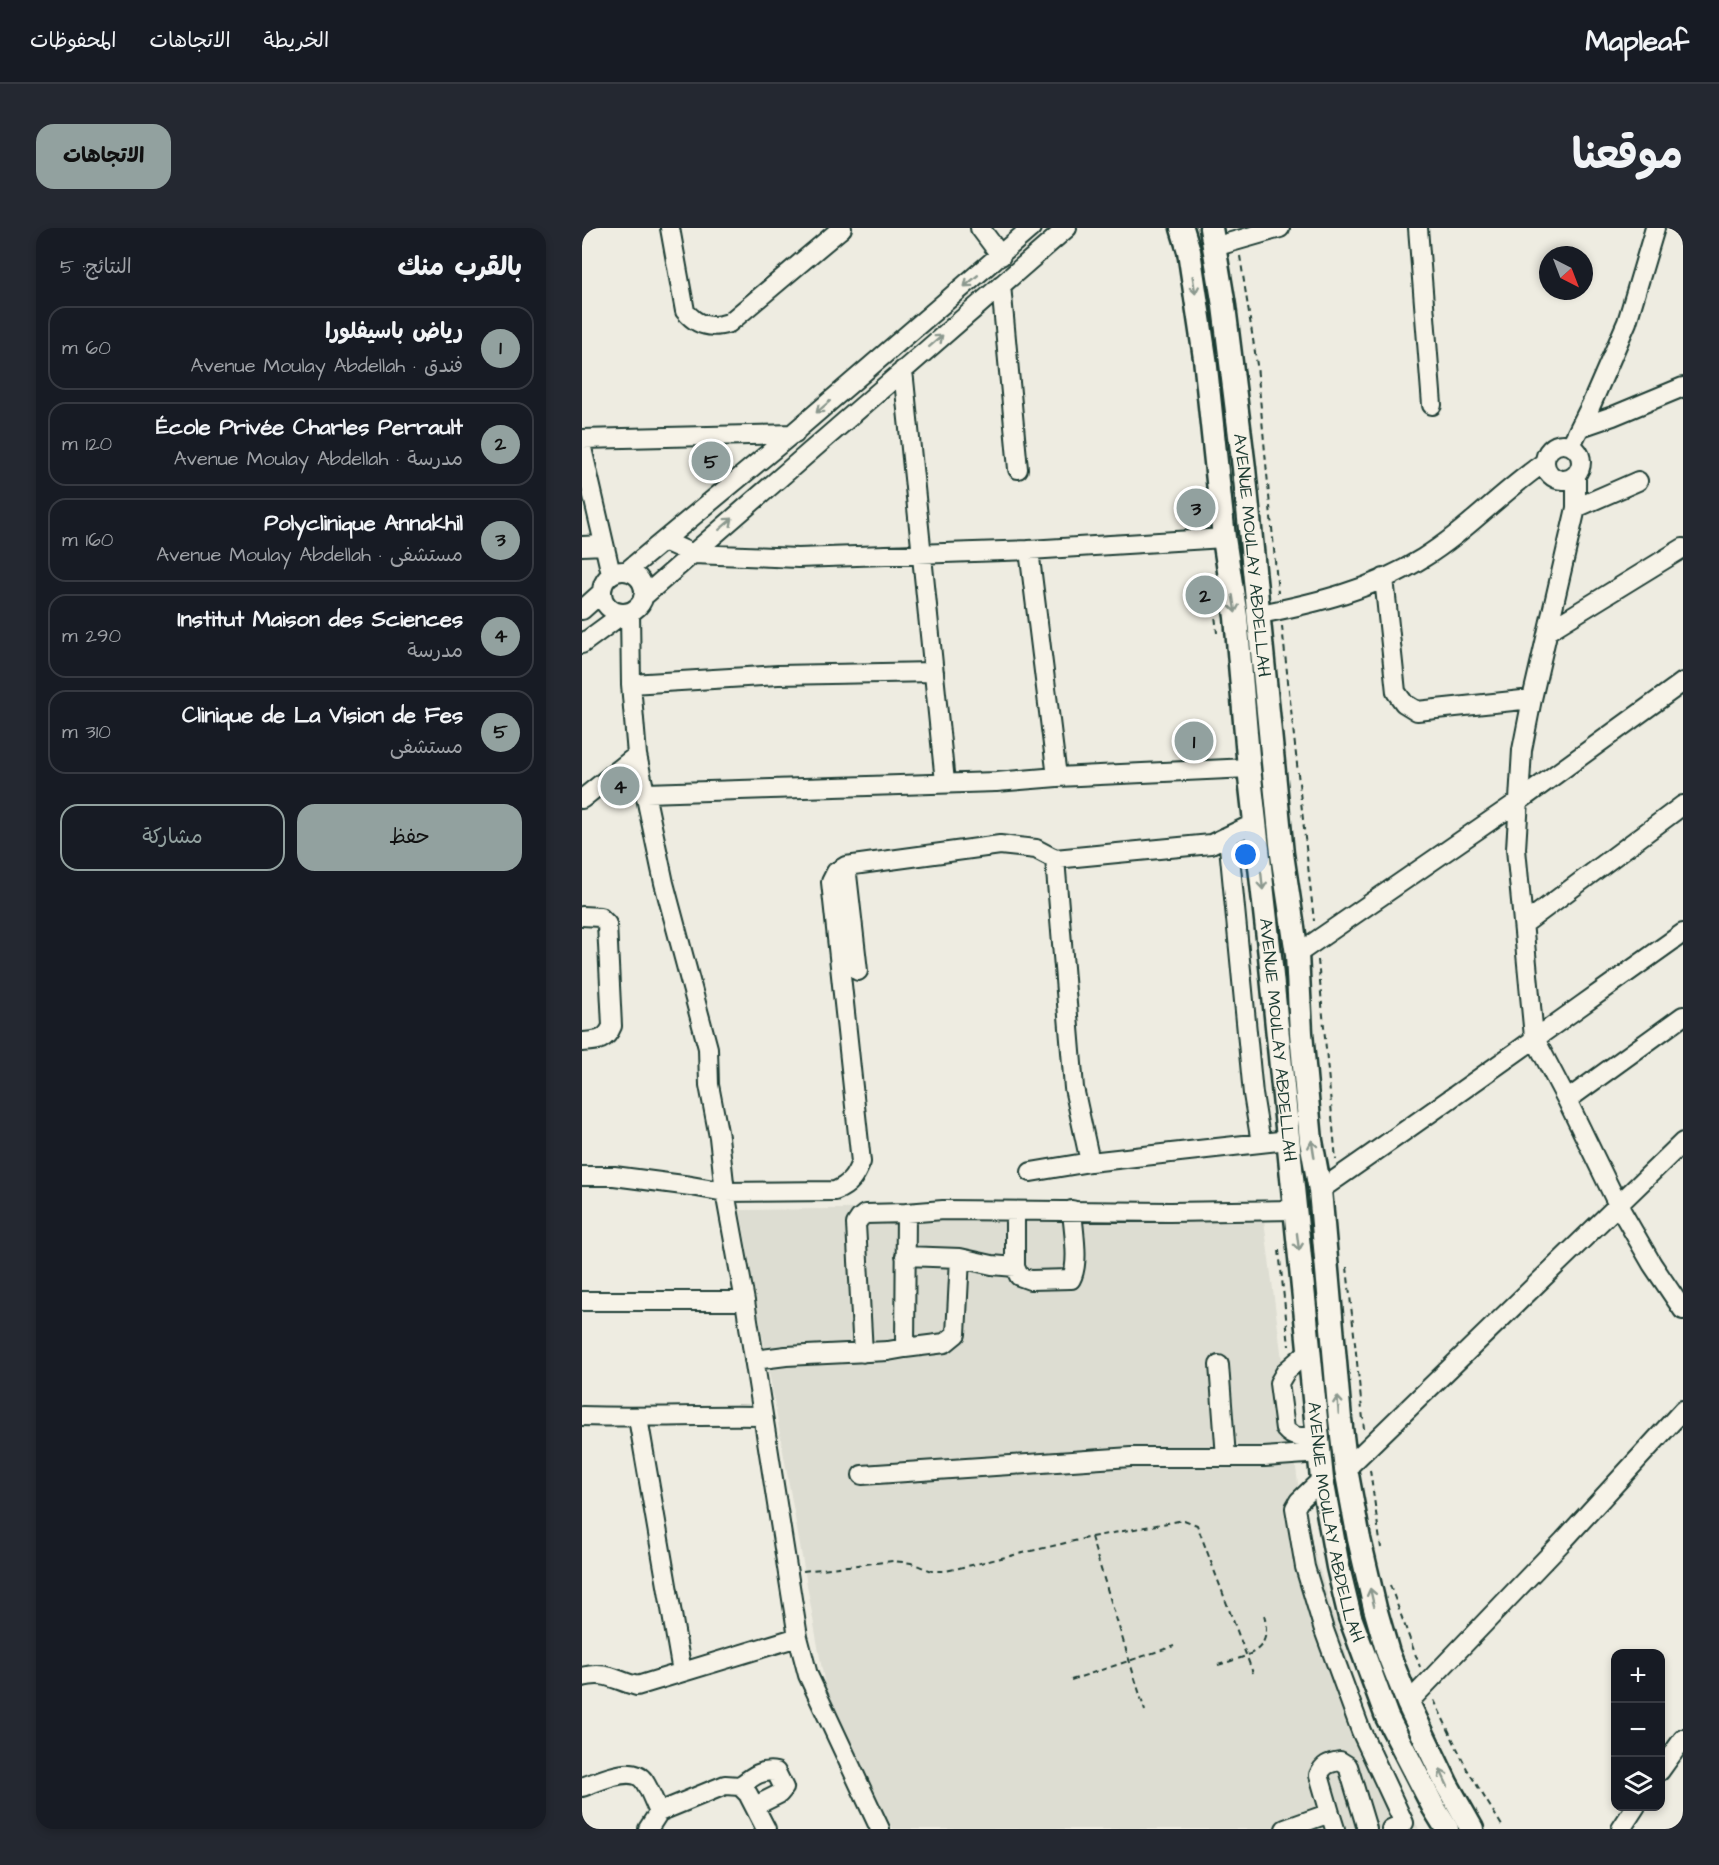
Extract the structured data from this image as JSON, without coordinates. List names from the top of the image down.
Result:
{
  "streets": {
    "main road": ["AVENUE MOULAY ABDELLAH"]
  },
  "north": "bottom right",
  "page": {
    "header": "Mapleaf",
    "nav": ["الخريطة", "الاتجاهات", "المحفوظات"],
    "title": "موقعنا",
    "buttons": [
      "الاتجاهات",
      ["حفظ", "مشاركة"]
    ],
    "heading": ["بالقرب منك", "النتائج: 5"],
    "list": [
      {
        "mark": "1",
        "name": "رياض باسيفلورا",
        "note": "فندق · Avenue Moulay Abdellah",
        "value": "60 m"
      },
      {
        "mark": "2",
        "name": "École Privée Charles Perrault",
        "note": "مدرسة · Avenue Moulay Abdellah",
        "value": "120 m"
      },
      {
        "mark": "3",
        "name": "Polyclinique Annakhil",
        "note": "مستشفى · Avenue Moulay Abdellah",
        "value": "160 m"
      },
      {
        "mark": "4",
        "name": "Institut Maison des Sciences",
        "note": "مدرسة",
        "value": "290 m"
      },
      {
        "mark": "5",
        "name": "Clinique de La Vision de Fes",
        "note": "مستشفى",
        "value": "310 m"
      }
    ],
    "pins": [
      "5",
      "3",
      "2",
      "1",
      "4"
    ],
    "map_buttons": ["+", "−"]
  }
}
